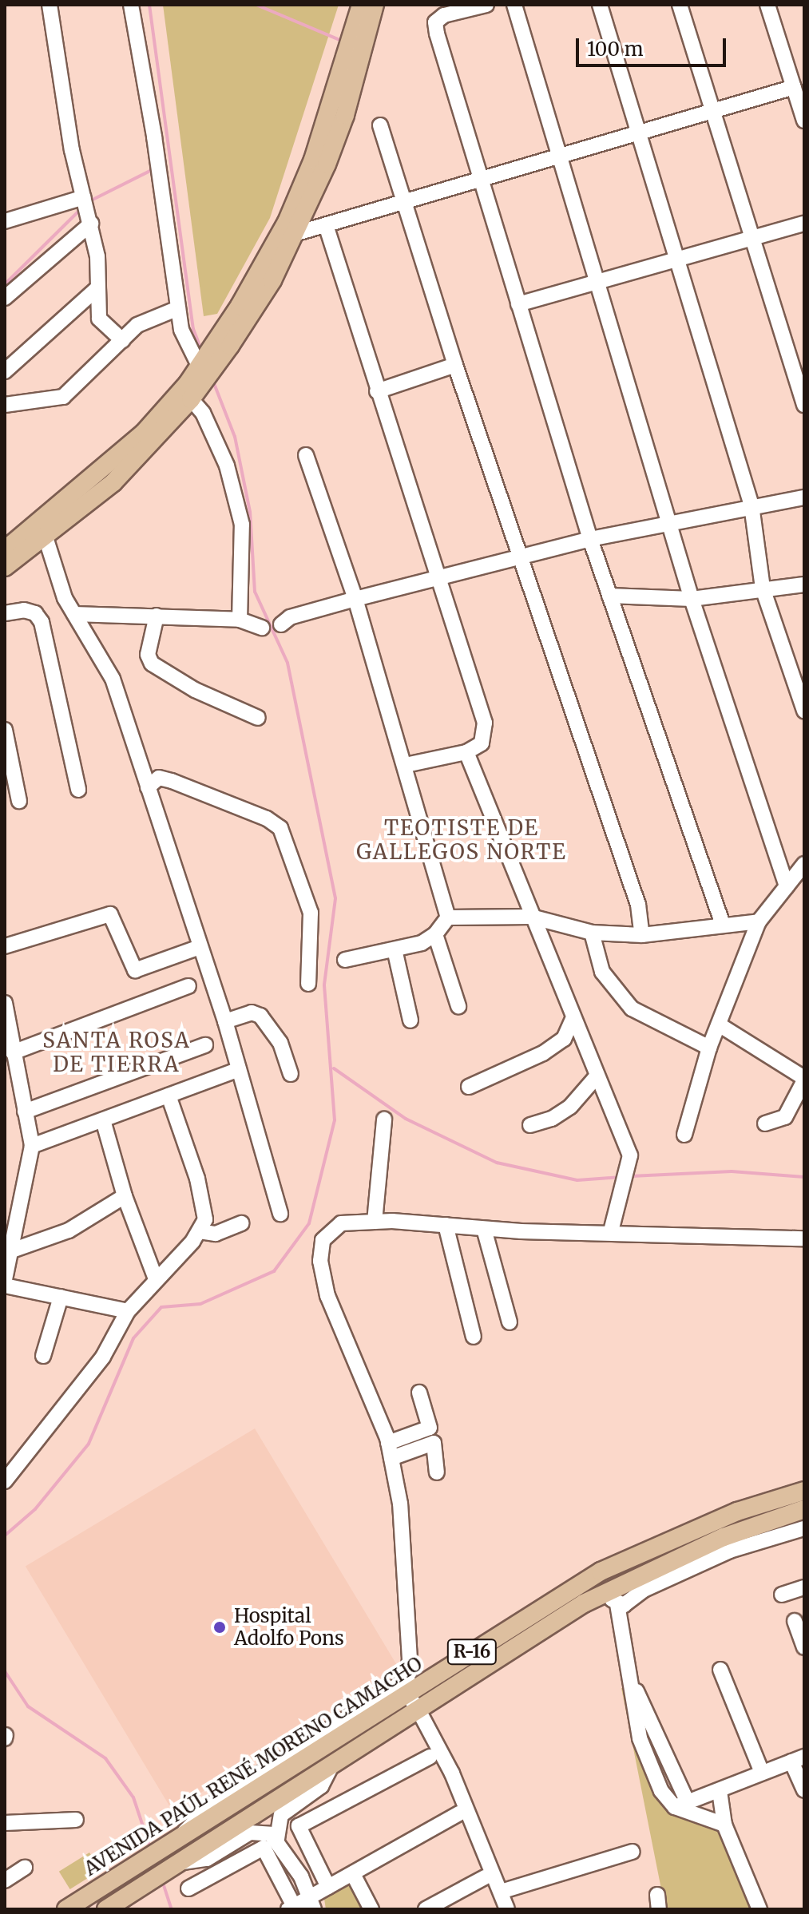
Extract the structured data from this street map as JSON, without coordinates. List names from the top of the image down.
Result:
{
  "streets": {
    "main road": ["R-16", "AVENIDA PAÚL RENÉ MORENO CAMACHO"]
  },
  "districts": ["TEOTISTE DE GALLEGOS NORTE", "SANTA ROSA DE TIERRA"],
  "places": ["Hospital Adolfo Pons"],
  "scale_bar": "100 m"
}
